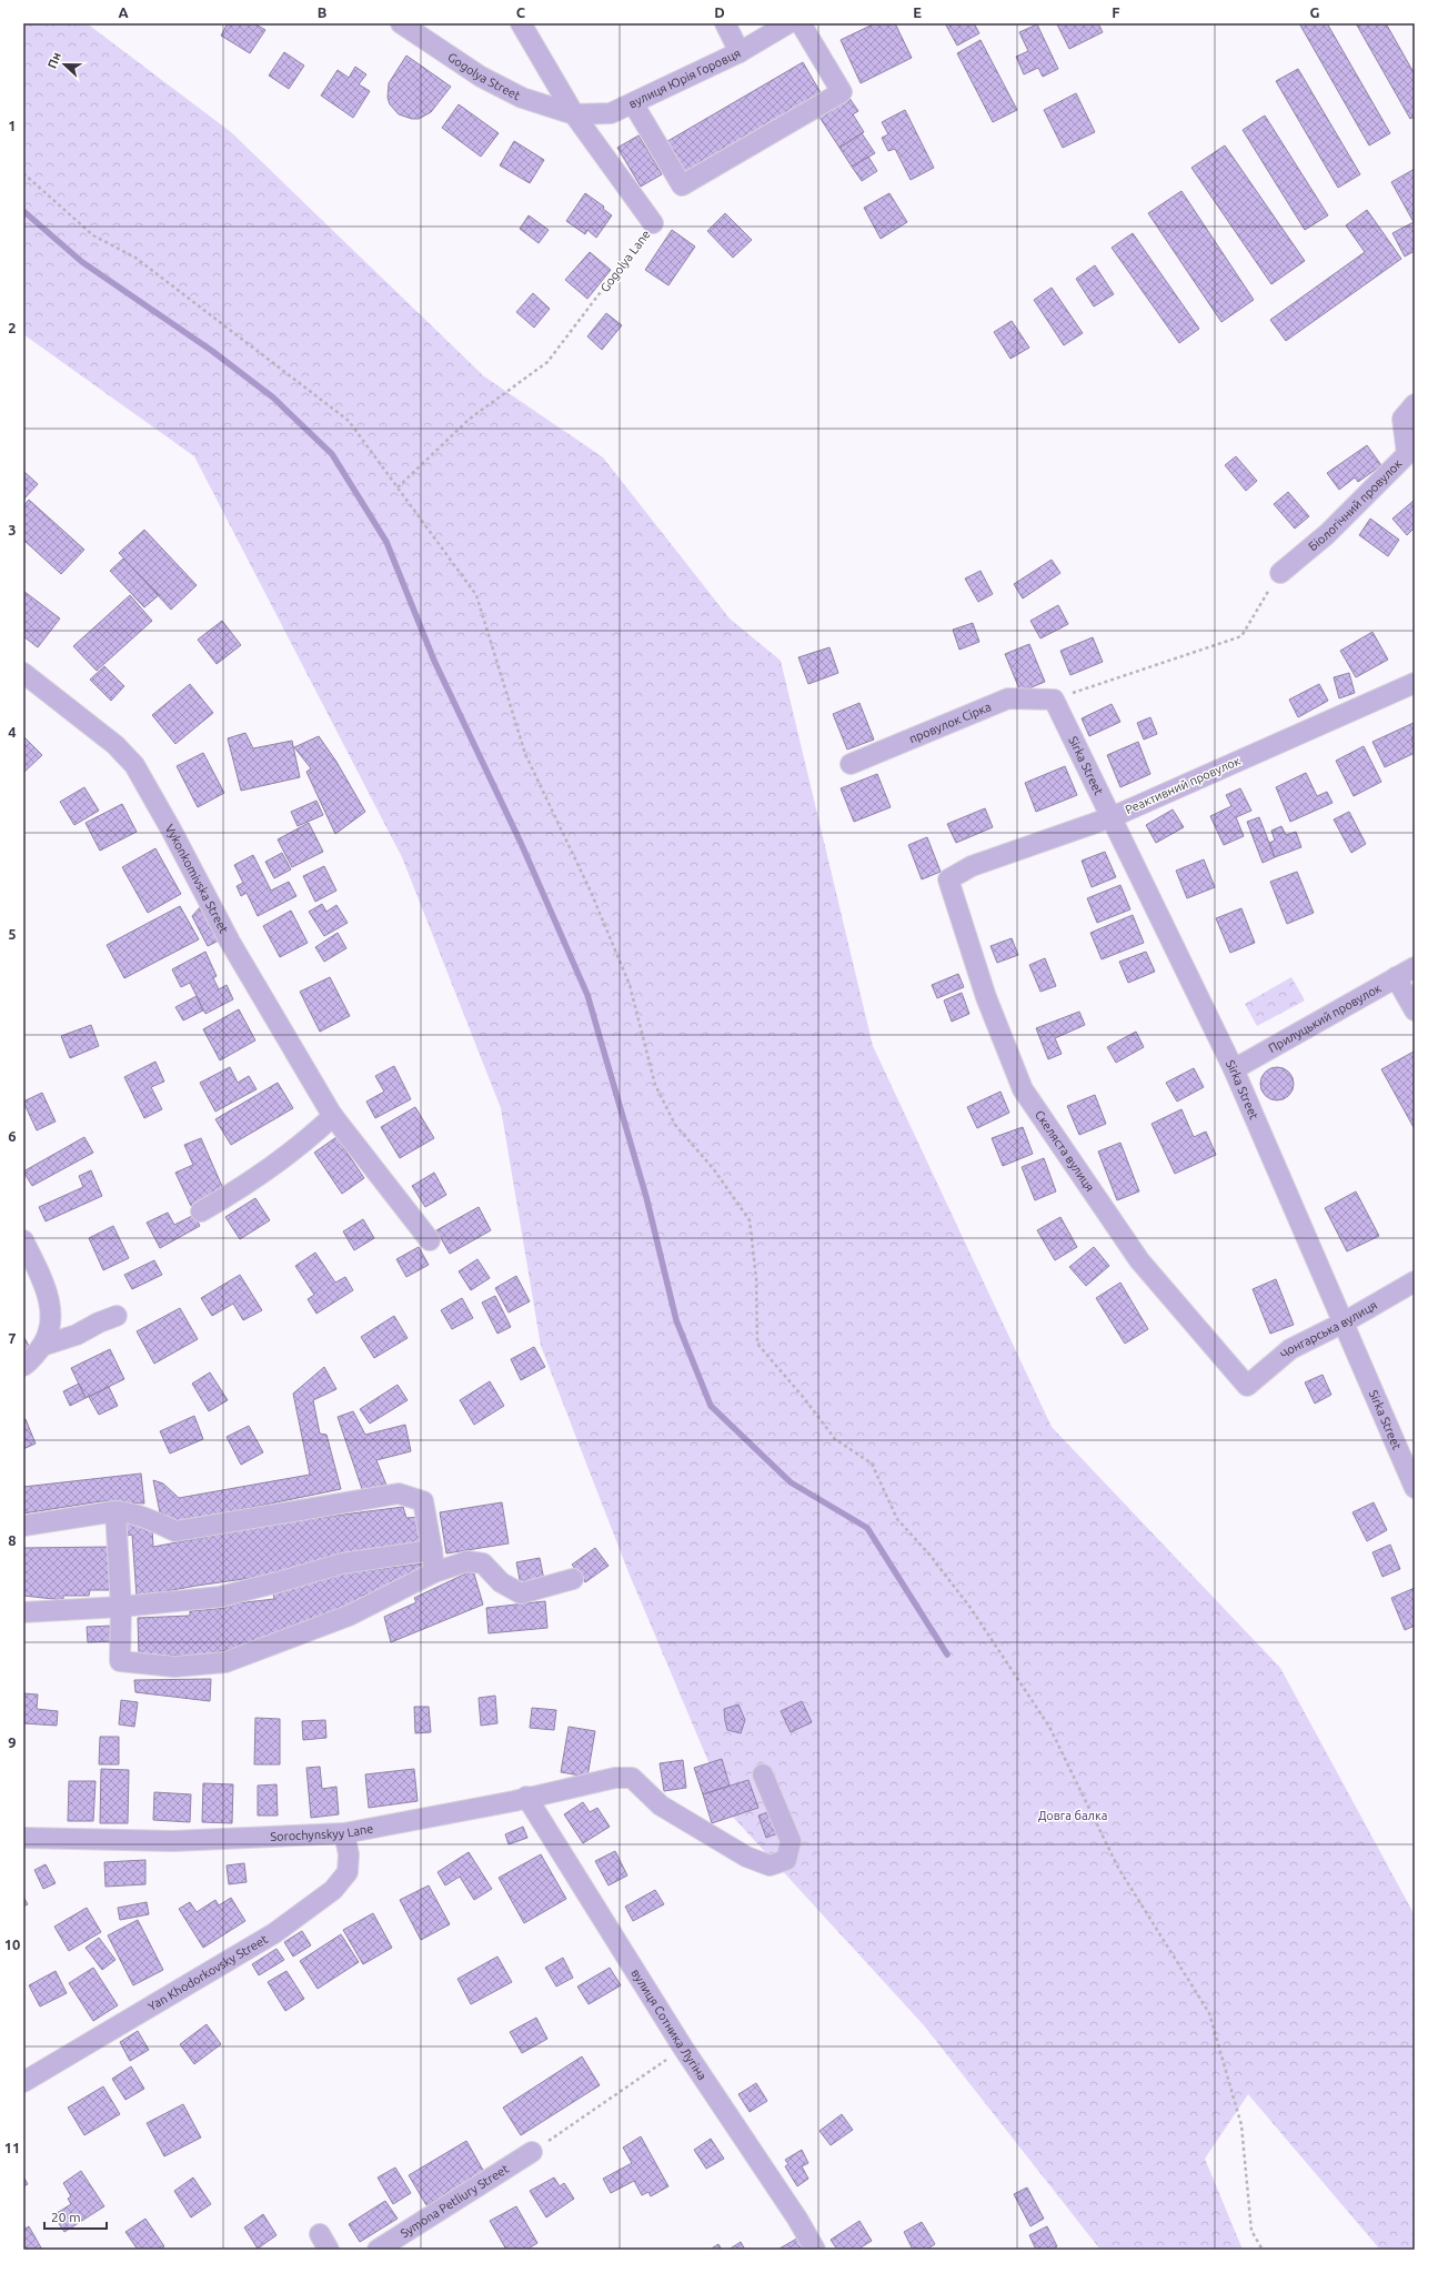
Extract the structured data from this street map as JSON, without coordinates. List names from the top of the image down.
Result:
{
  "streets": {
    "street": [
      "Gogolya Street",
      "вулиця Юрія Горовця",
      "Gogolya Lane",
      "Біологічний провулок",
      "провулок Сірка",
      "Sirka Street",
      "Реактивний провулок",
      "Vykonkomivska Street",
      "Прилуцький провулок",
      "Скеляста вулиця",
      "Чонгарська вулиця",
      "Sorochynskyy Lane",
      "Yan Khodorkovsky Street",
      "вулиця Сотника Лугіна",
      "Symona Petliury Street"
    ]
  },
  "crossings": [
    ["Gogolya Street", "вулиця Юрія Горовця"],
    ["Gogolya Street", "Gogolya Lane"],
    ["вулиця Юрія Горовця", "Gogolya Lane"],
    ["провулок Сірка", "Sirka Street"],
    ["Sirka Street", "Реактивний провулок"],
    ["Sirka Street", "Прилуцький провулок"],
    ["Sirka Street", "Чонгарська вулиця"],
    ["Реактивний провулок", "Скеляста вулиця"],
    ["Скеляста вулиця", "Чонгарська вулиця"],
    ["Sorochynskyy Lane", "Yan Khodorkovsky Street"],
    ["Sorochynskyy Lane", "вулиця Сотника Лугіна"]
  ],
  "parks": ["Довга балка"],
  "scale_bar": "20 m",
  "north": "left",
  "grid": {
    "columns": [
      "A",
      "B",
      "C",
      "D",
      "E",
      "F",
      "G"
    ],
    "rows": [
      "1",
      "2",
      "3",
      "4",
      "5",
      "6",
      "7",
      "8",
      "9",
      "10",
      "11"
    ]
  }
}
